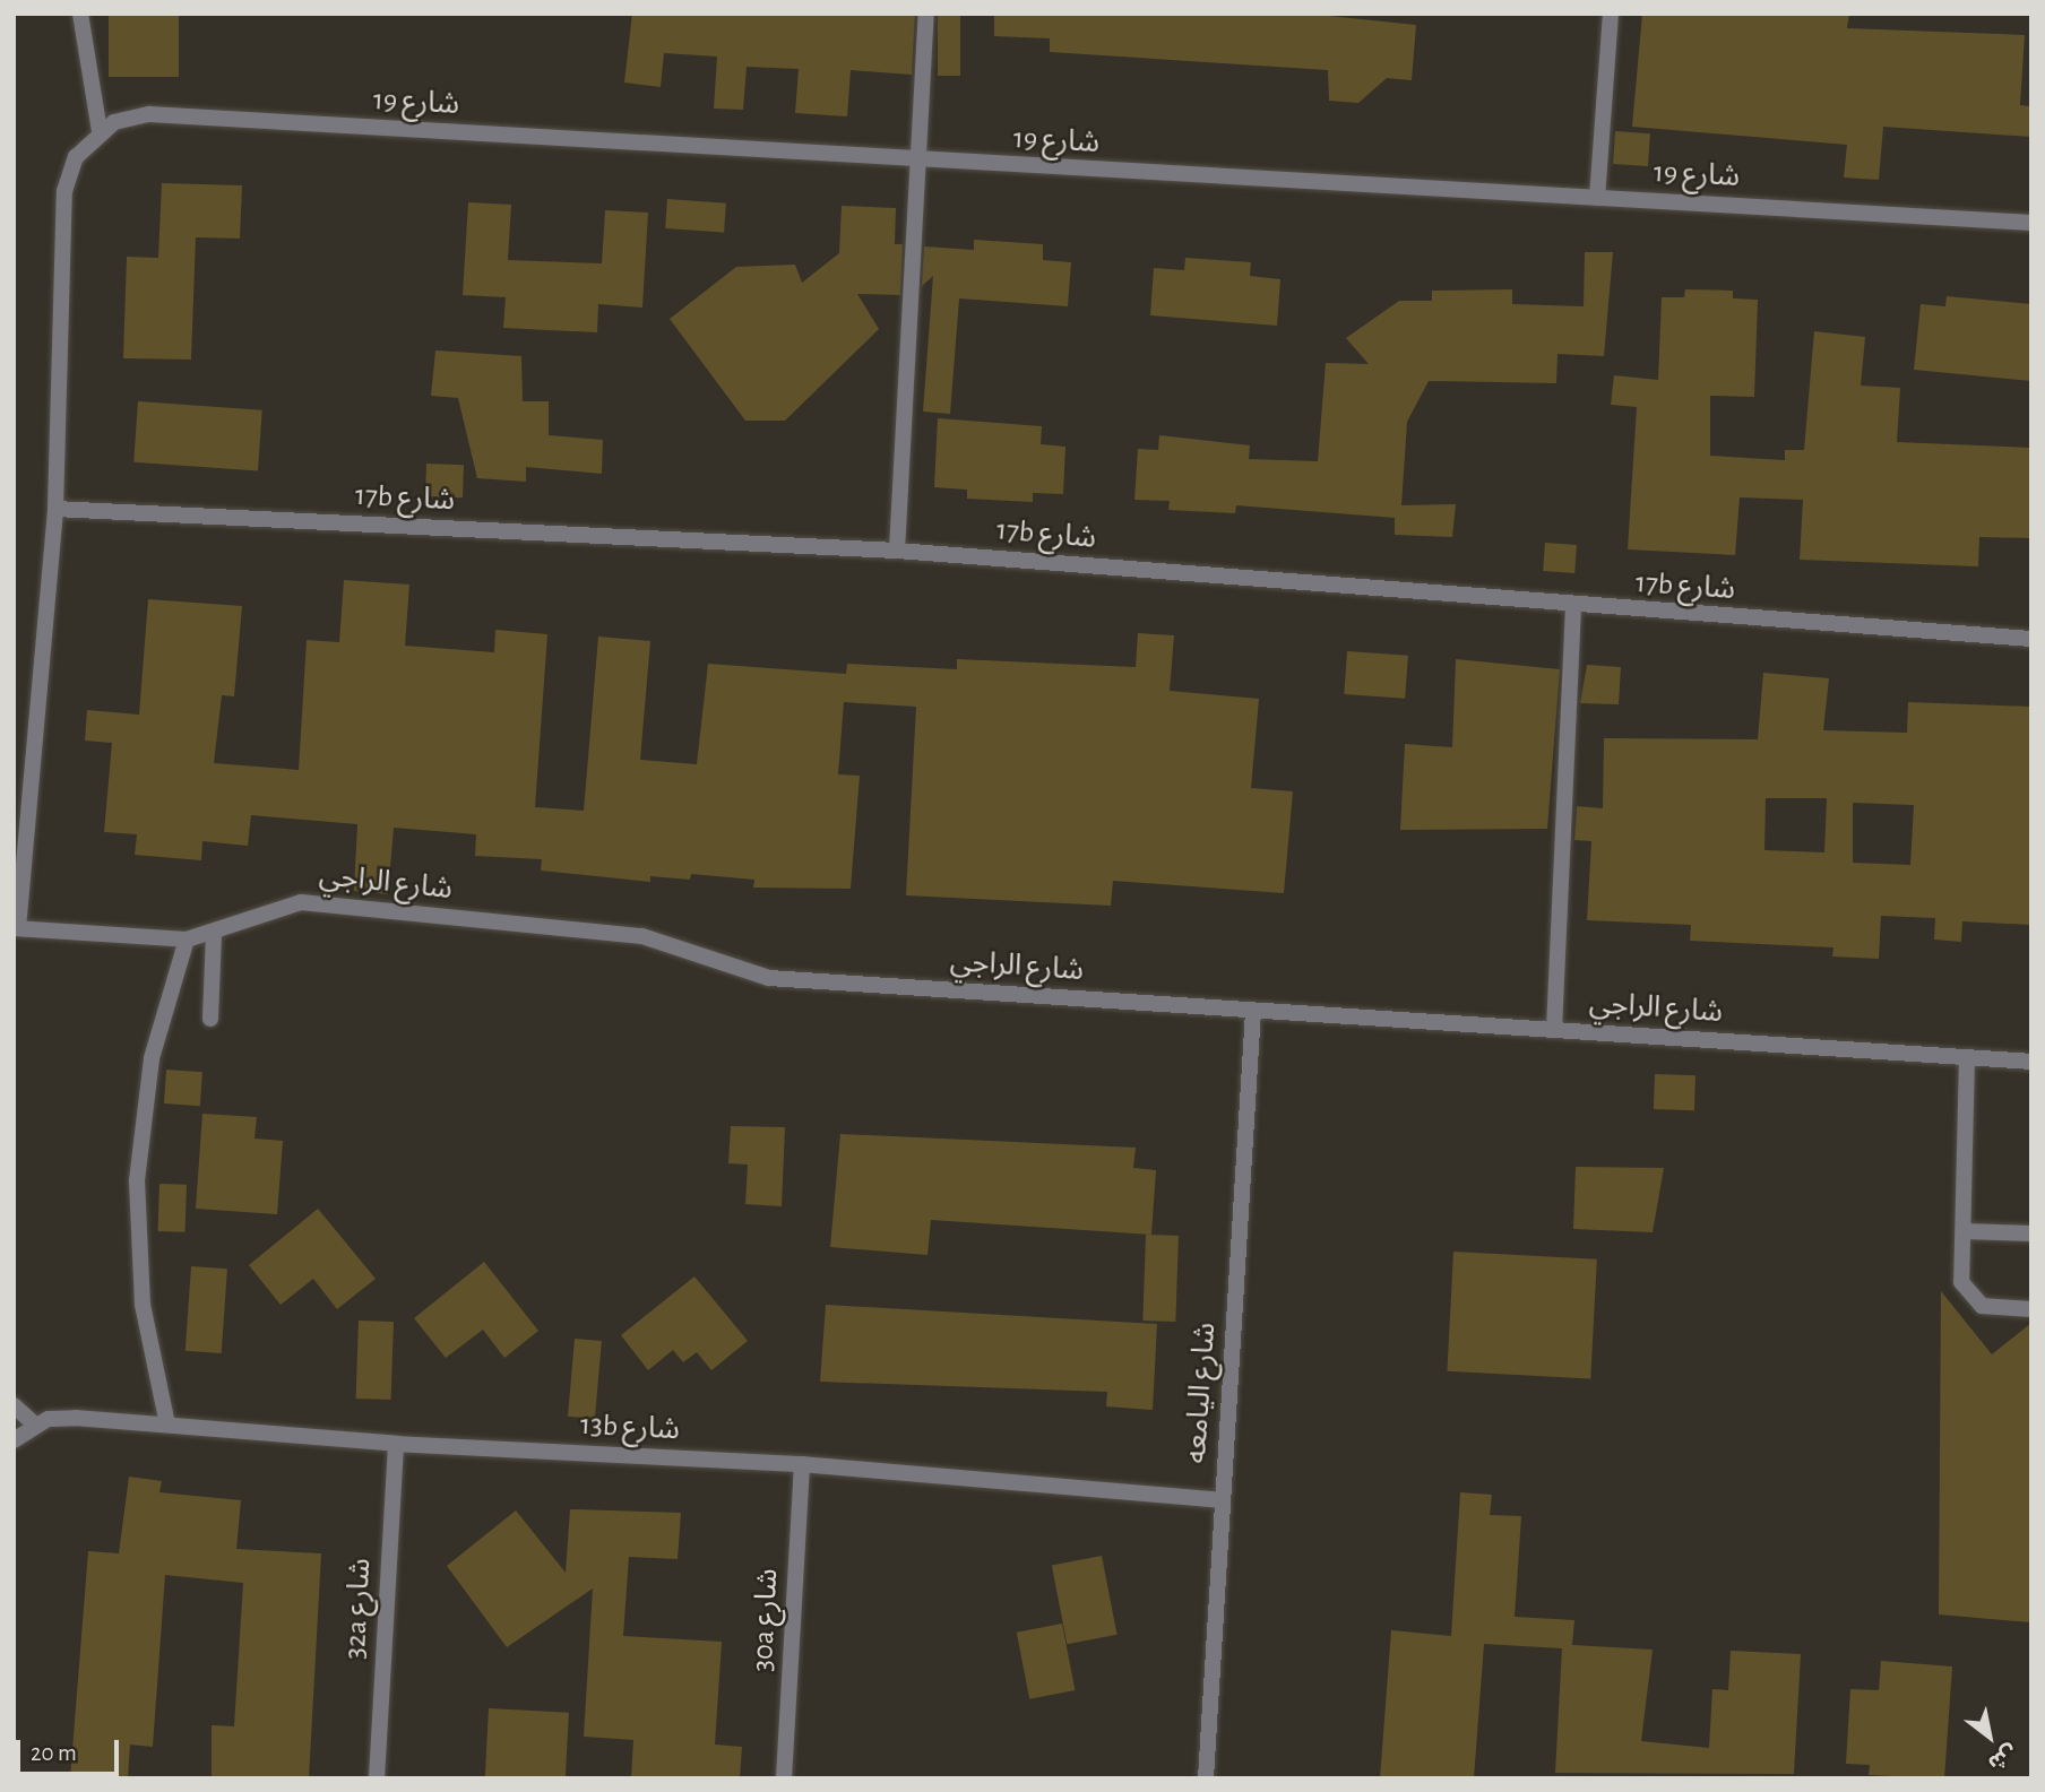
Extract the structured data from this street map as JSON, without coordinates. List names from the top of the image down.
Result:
{
  "streets": {
    "street": [
      "شارع 19",
      "17b شارع",
      "شارع الراجي",
      "شارع اليامعه",
      "13b شارع",
      "32a شارع",
      "30a شارع"
    ]
  },
  "crossings": [
    ["شارع 19", "17b شارع"],
    ["شارع الراجي", "شارع اليامعه"],
    ["شارع اليامعه", "13b شارع"],
    ["13b شارع", "32a شارع"],
    ["13b شارع", "30a شارع"]
  ],
  "scale_bar": "20 m",
  "north": "bottom right"
}
